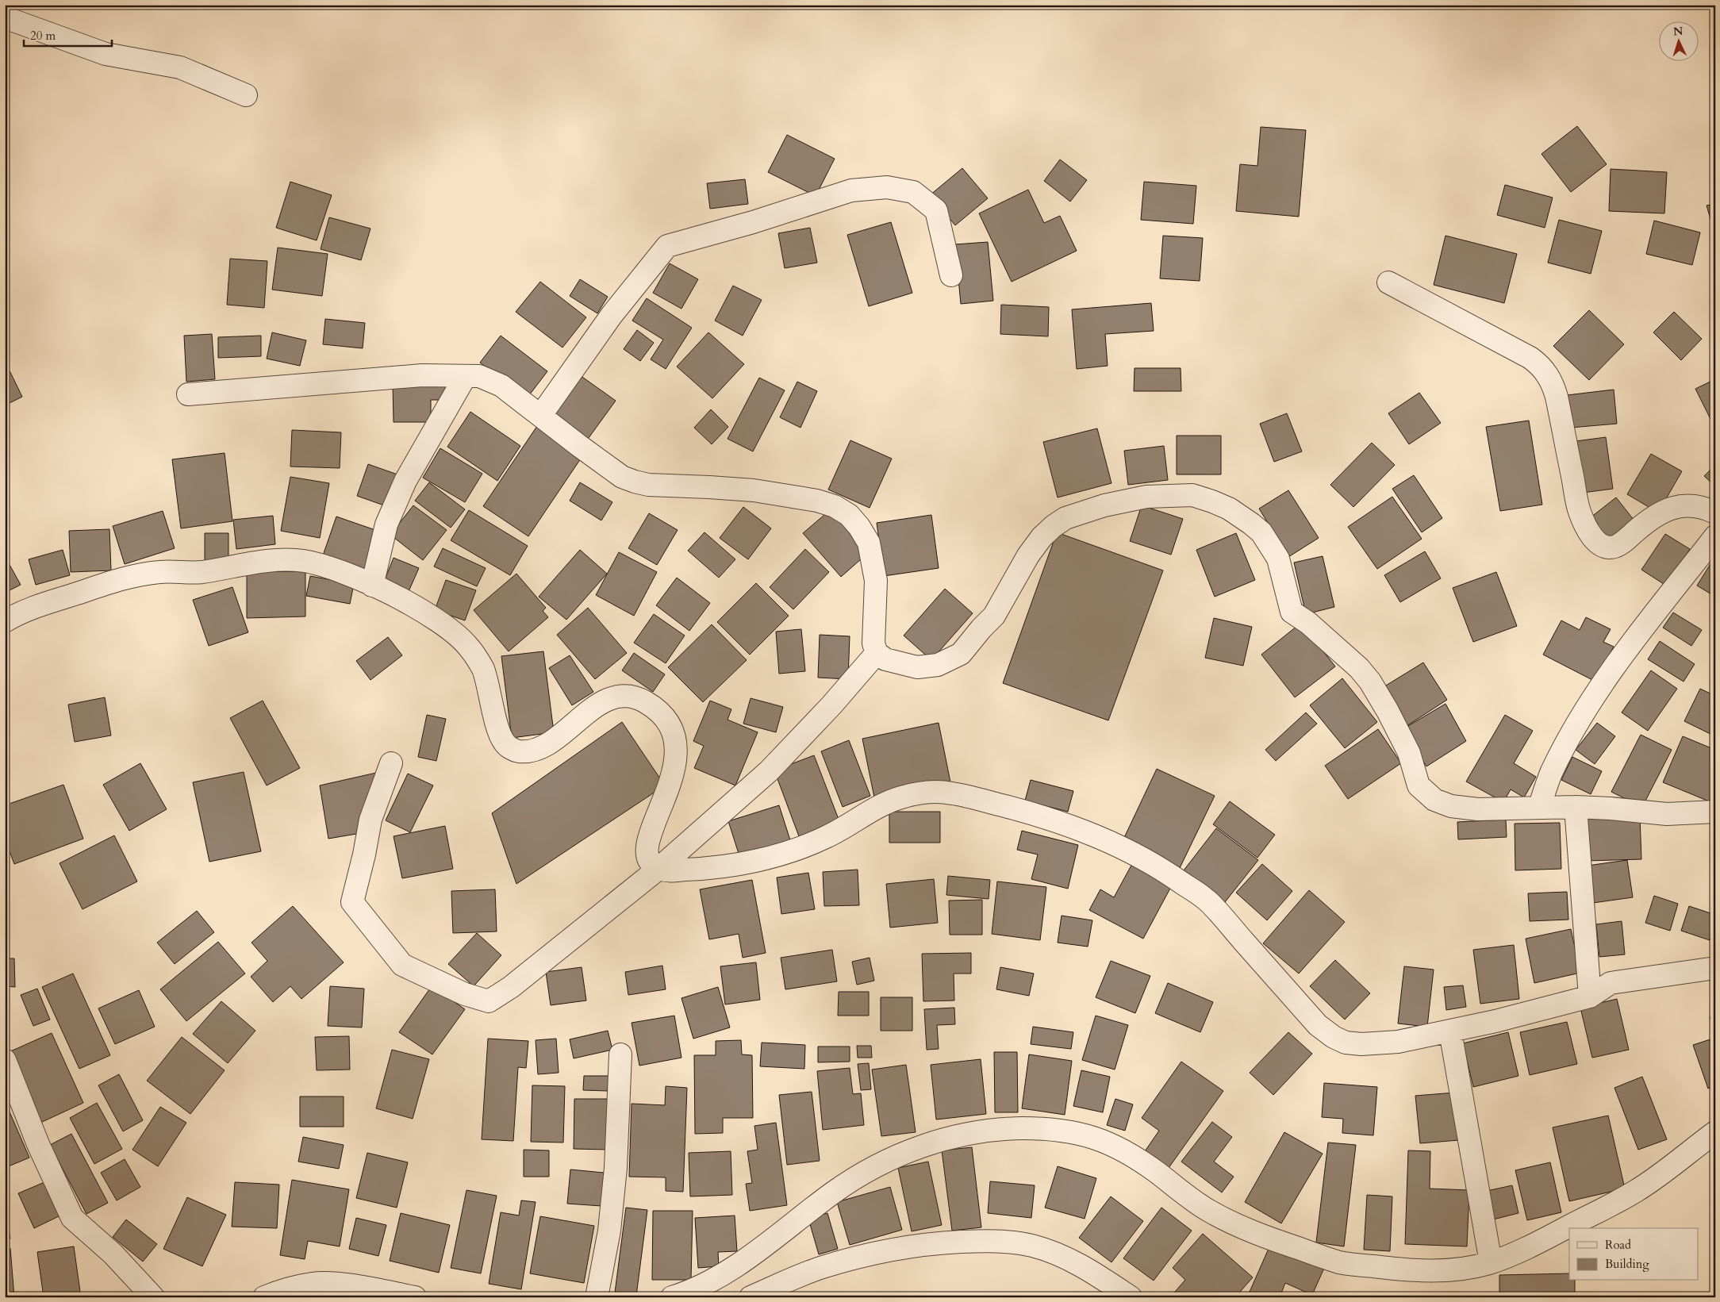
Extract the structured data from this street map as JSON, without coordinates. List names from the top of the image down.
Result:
{
  "legend": ["Road", "Building"],
  "scale_bar": "20 m",
  "north": "top"
}
